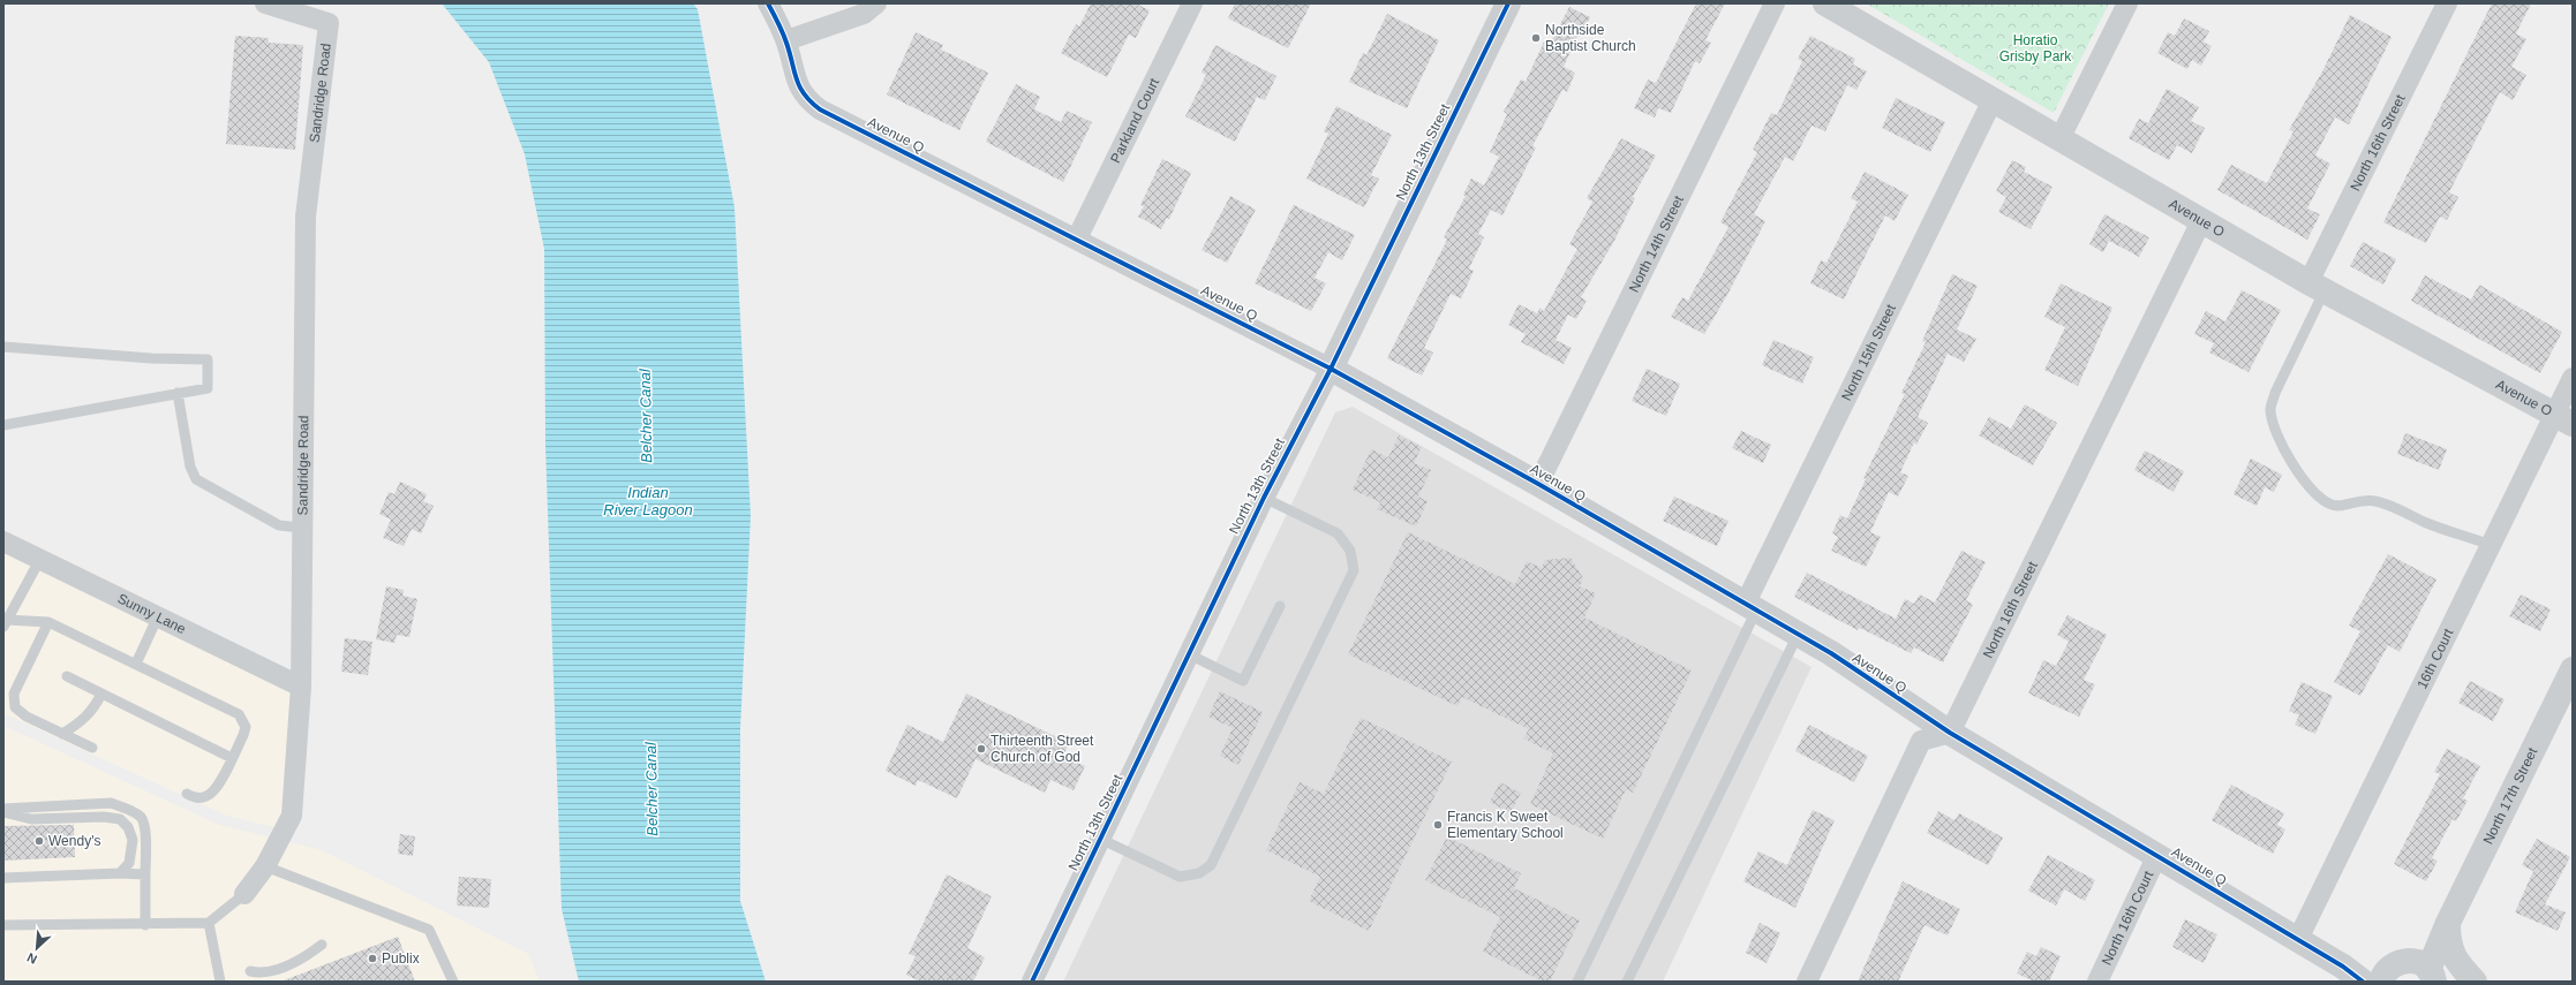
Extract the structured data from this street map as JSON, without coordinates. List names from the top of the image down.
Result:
{
  "streets": {
    "street": [
      "Sandridge Road",
      "Parkland Court",
      "Avenue Q",
      "North 16th Street",
      "North 13th Street",
      "Avenue O",
      "North 14th Street",
      "North 15th Street",
      "Sunny Lane",
      "16th Court",
      "North 17th Street",
      "North 16th Court"
    ]
  },
  "crossings": [
    ["Sandridge Road", "Sunny Lane"],
    ["Parkland Court", "Avenue Q"],
    ["Avenue Q", "North 16th Street"],
    ["Avenue Q", "North 13th Street"],
    ["Avenue Q", "North 14th Street"],
    ["Avenue Q", "North 15th Street"],
    ["Avenue Q", "16th Court"],
    ["Avenue Q", "North 17th Street"],
    ["Avenue Q", "North 16th Court"],
    ["North 16th Street", "Avenue O"],
    ["Avenue O", "North 15th Street"],
    ["Avenue O", "16th Court"]
  ],
  "water": ["Belcher Canal", "Indian River Lagoon"],
  "parks": ["Horatio Grisby Park"],
  "places": [
    "Northside Baptist Church",
    "Thirteenth Street Church of God",
    "Francis K Sweet Elementary School",
    "Wendy's",
    "Publix"
  ],
  "north": "bottom left"
}
